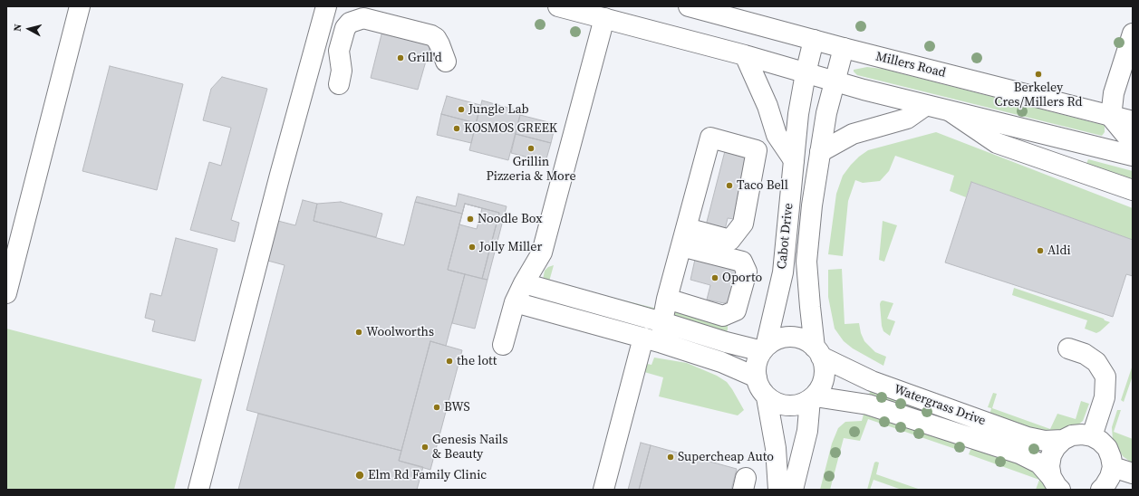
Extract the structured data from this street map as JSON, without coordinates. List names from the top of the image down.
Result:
{
  "streets": {
    "street": ["Millers Road", "Cabot Drive", "Watergrass Drive"]
  },
  "crossings": [
    ["Millers Road", "Cabot Drive"],
    ["Cabot Drive", "Watergrass Drive"]
  ],
  "places": [
    "Grill'd",
    "Berkeley Cres/Millers Rd",
    "Jungle Lab",
    "KOSMOS GREEK",
    "Grillin Pizzeria & More",
    "Taco Bell",
    "Noodle Box",
    "Jolly Miller",
    "Aldi",
    "Oporto",
    "Woolworths",
    "the lott",
    "BWS",
    "Genesis Nails & Beauty",
    "Supercheap Auto",
    "Elm Rd Family Clinic"
  ],
  "north": "left"
}
